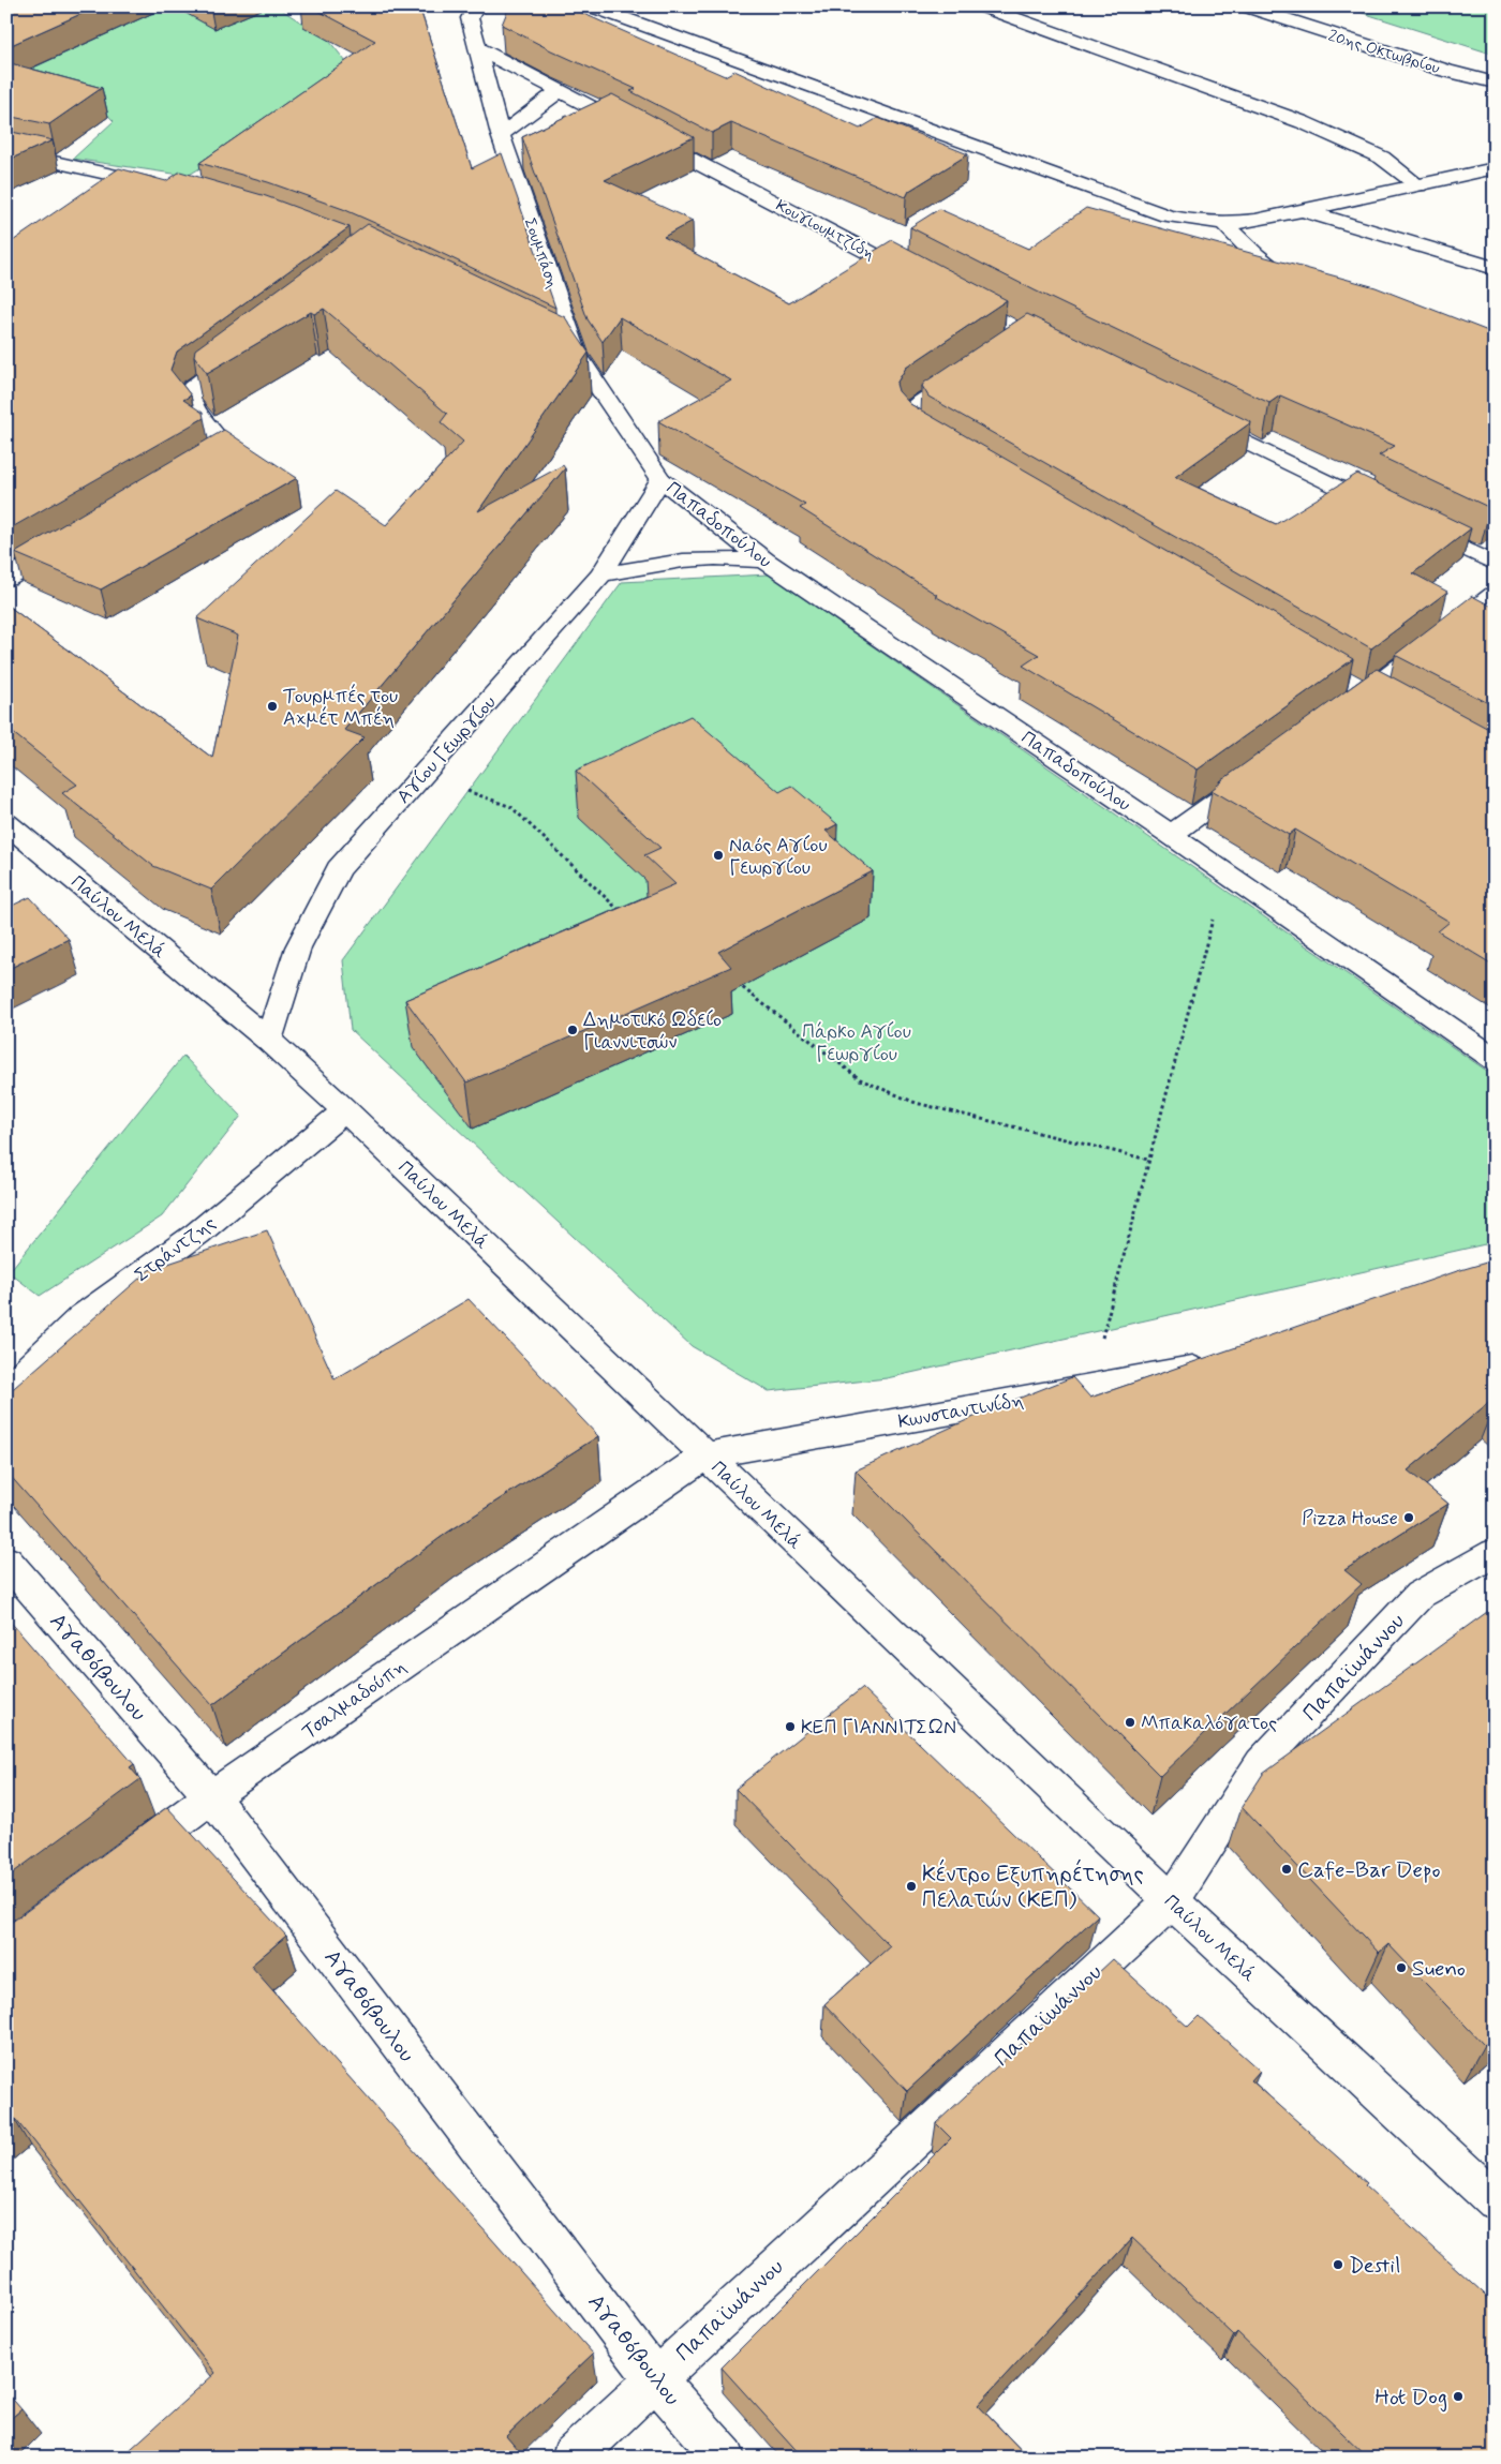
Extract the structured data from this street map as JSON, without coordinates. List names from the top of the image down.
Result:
{
  "streets": {
    "street": [
      "20ης Οκτωβρίου",
      "Κουγιουμτζίδη",
      "Σουμπάση",
      "Παπαδοπούλου",
      "Αγίου Γεωργίου",
      "Παύλου Μελά",
      "Στράντζης",
      "Κωνσταντινίδη",
      "Αγαθόβουλου",
      "Παπαϊωάννου",
      "Τσαλμαδούπη"
    ]
  },
  "crossings": [
    ["Κουγιουμτζίδη", "Σουμπάση"],
    ["Σουμπάση", "Παπαδοπούλου"],
    ["Σουμπάση", "Αγίου Γεωργίου"],
    ["Παπαδοπούλου", "Αγίου Γεωργίου"],
    ["Αγίου Γεωργίου", "Παύλου Μελά"],
    ["Παύλου Μελά", "Στράντζης"],
    ["Παύλου Μελά", "Κωνσταντινίδη"],
    ["Παύλου Μελά", "Παπαϊωάννου"],
    ["Παύλου Μελά", "Τσαλμαδούπη"],
    ["Κωνσταντινίδη", "Τσαλμαδούπη"],
    ["Αγαθόβουλου", "Παπαϊωάννου"],
    ["Αγαθόβουλου", "Τσαλμαδούπη"]
  ],
  "parks": ["Πάρκο Αγίου Γεωργίου"],
  "places": [
    "Τουρμπές του Αχμέτ Μπέη",
    "Ναός Αγίου Γεωργίου",
    "Δημοτικό Ωδείο Γιαννιτσών",
    "Pizza House",
    "Μπακαλόγατος",
    "ΚΕΠ ΓΙΑΝΝΙΤΣΩΝ",
    "Cafe-Bar Depo",
    "Κέντρο Εξυπηρέτησης Πελατών (ΚΕΠ)",
    "Sueno",
    "Destil",
    "Hot Dog"
  ]
}
